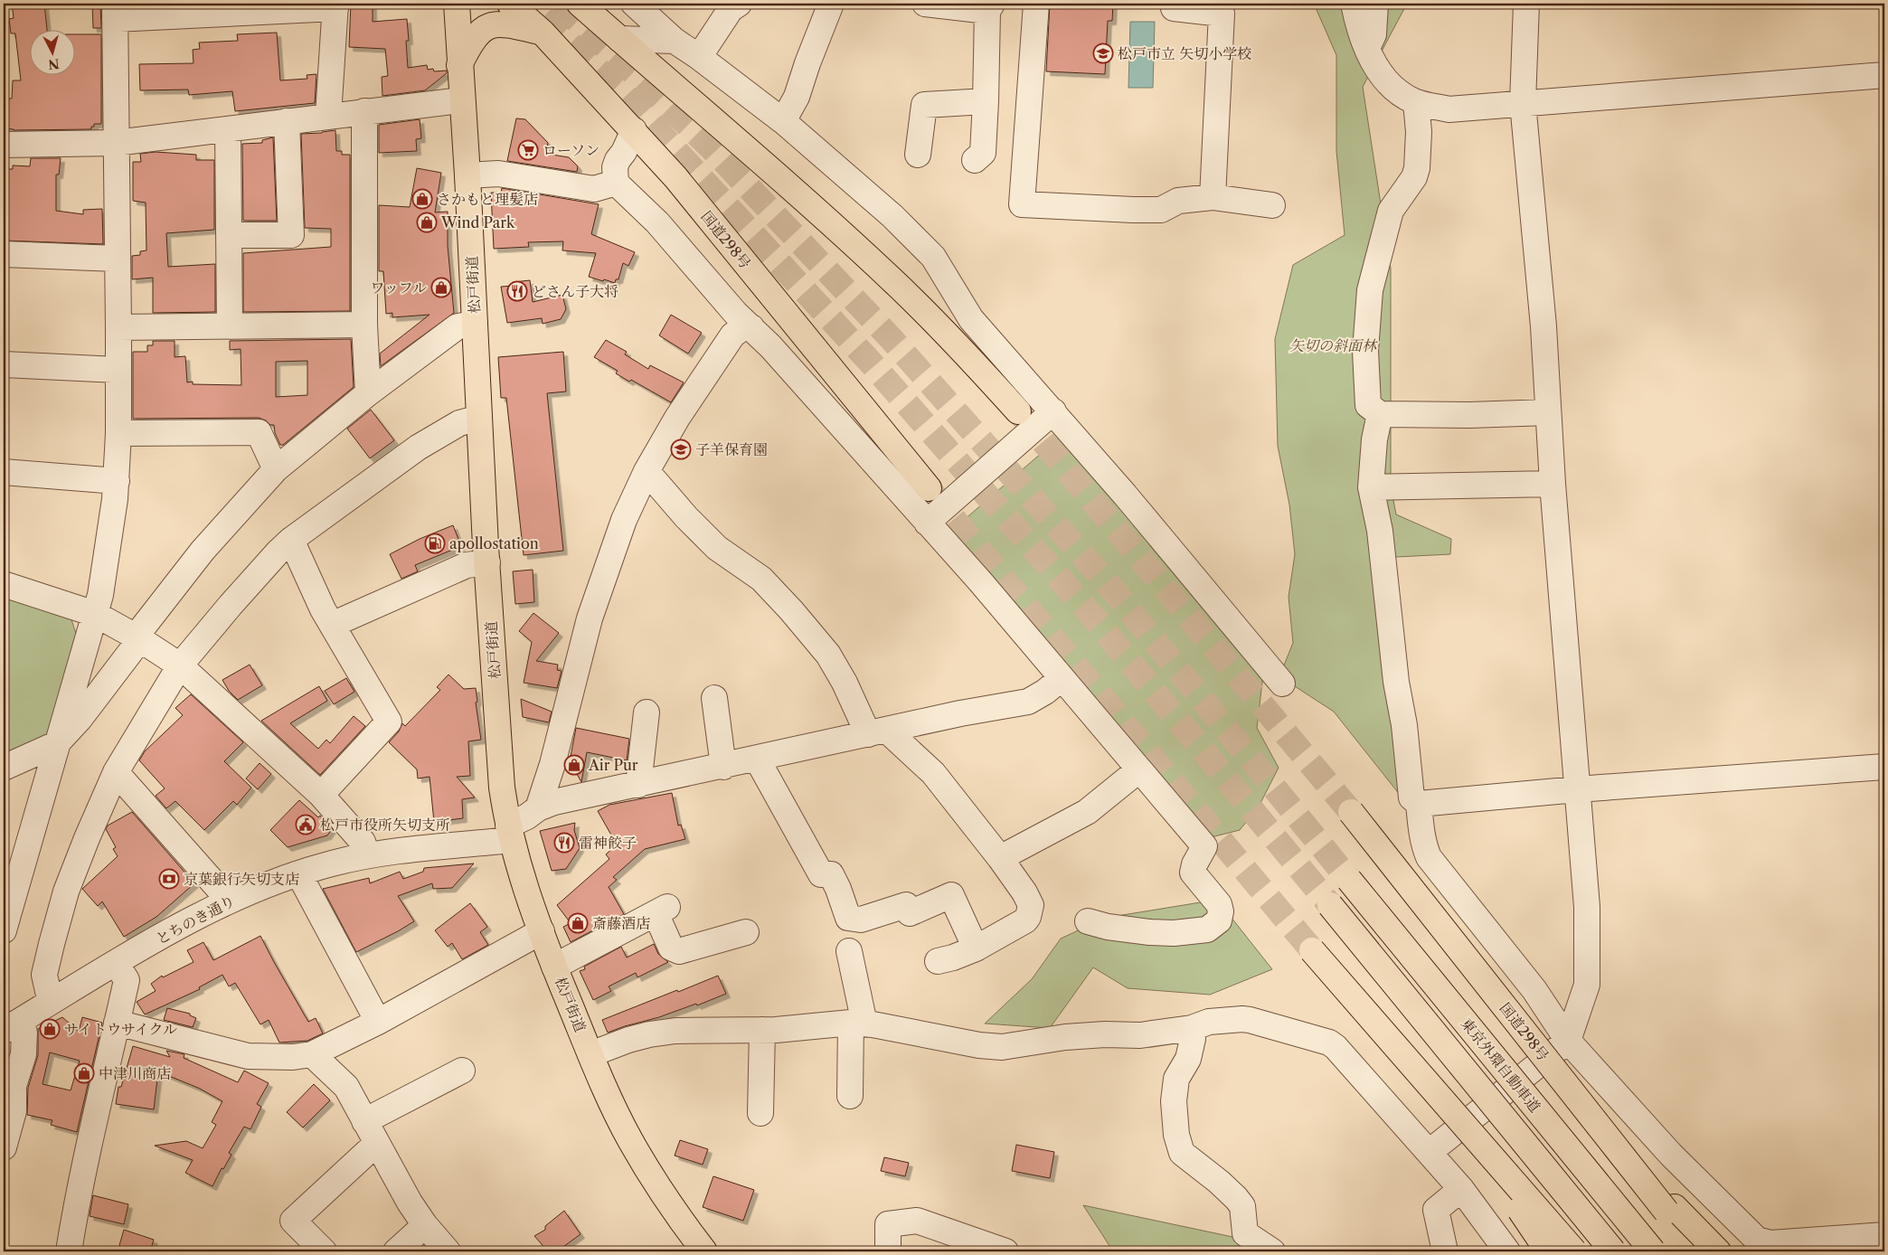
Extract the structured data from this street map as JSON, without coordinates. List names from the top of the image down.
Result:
{
  "streets": {
    "main road": ["国道298号", "松戸街道", "東京外環自動車道"],
    "street": ["とちのき通り"]
  },
  "crossings": [
    ["松戸街道", "とちのき通り"]
  ],
  "parks": ["矢切の斜面林"],
  "places": {
    "school or university": ["松戸市立 矢切小学校", "子羊保育園"],
    "supermarket": ["ローソン"],
    "shop": [
      "さかもと理髪店",
      "Wind Park",
      "ワッフル",
      "Air Pur",
      "斎藤酒店",
      "サイトウサイクル",
      "中津川商店"
    ],
    "restaurant": ["どさん子大将", "雷神餃子"],
    "fuel station": ["apollostation"],
    "public building": ["松戸市役所矢切支所"],
    "bank": ["京葉銀行矢切支店"]
  },
  "north": "bottom"
}
